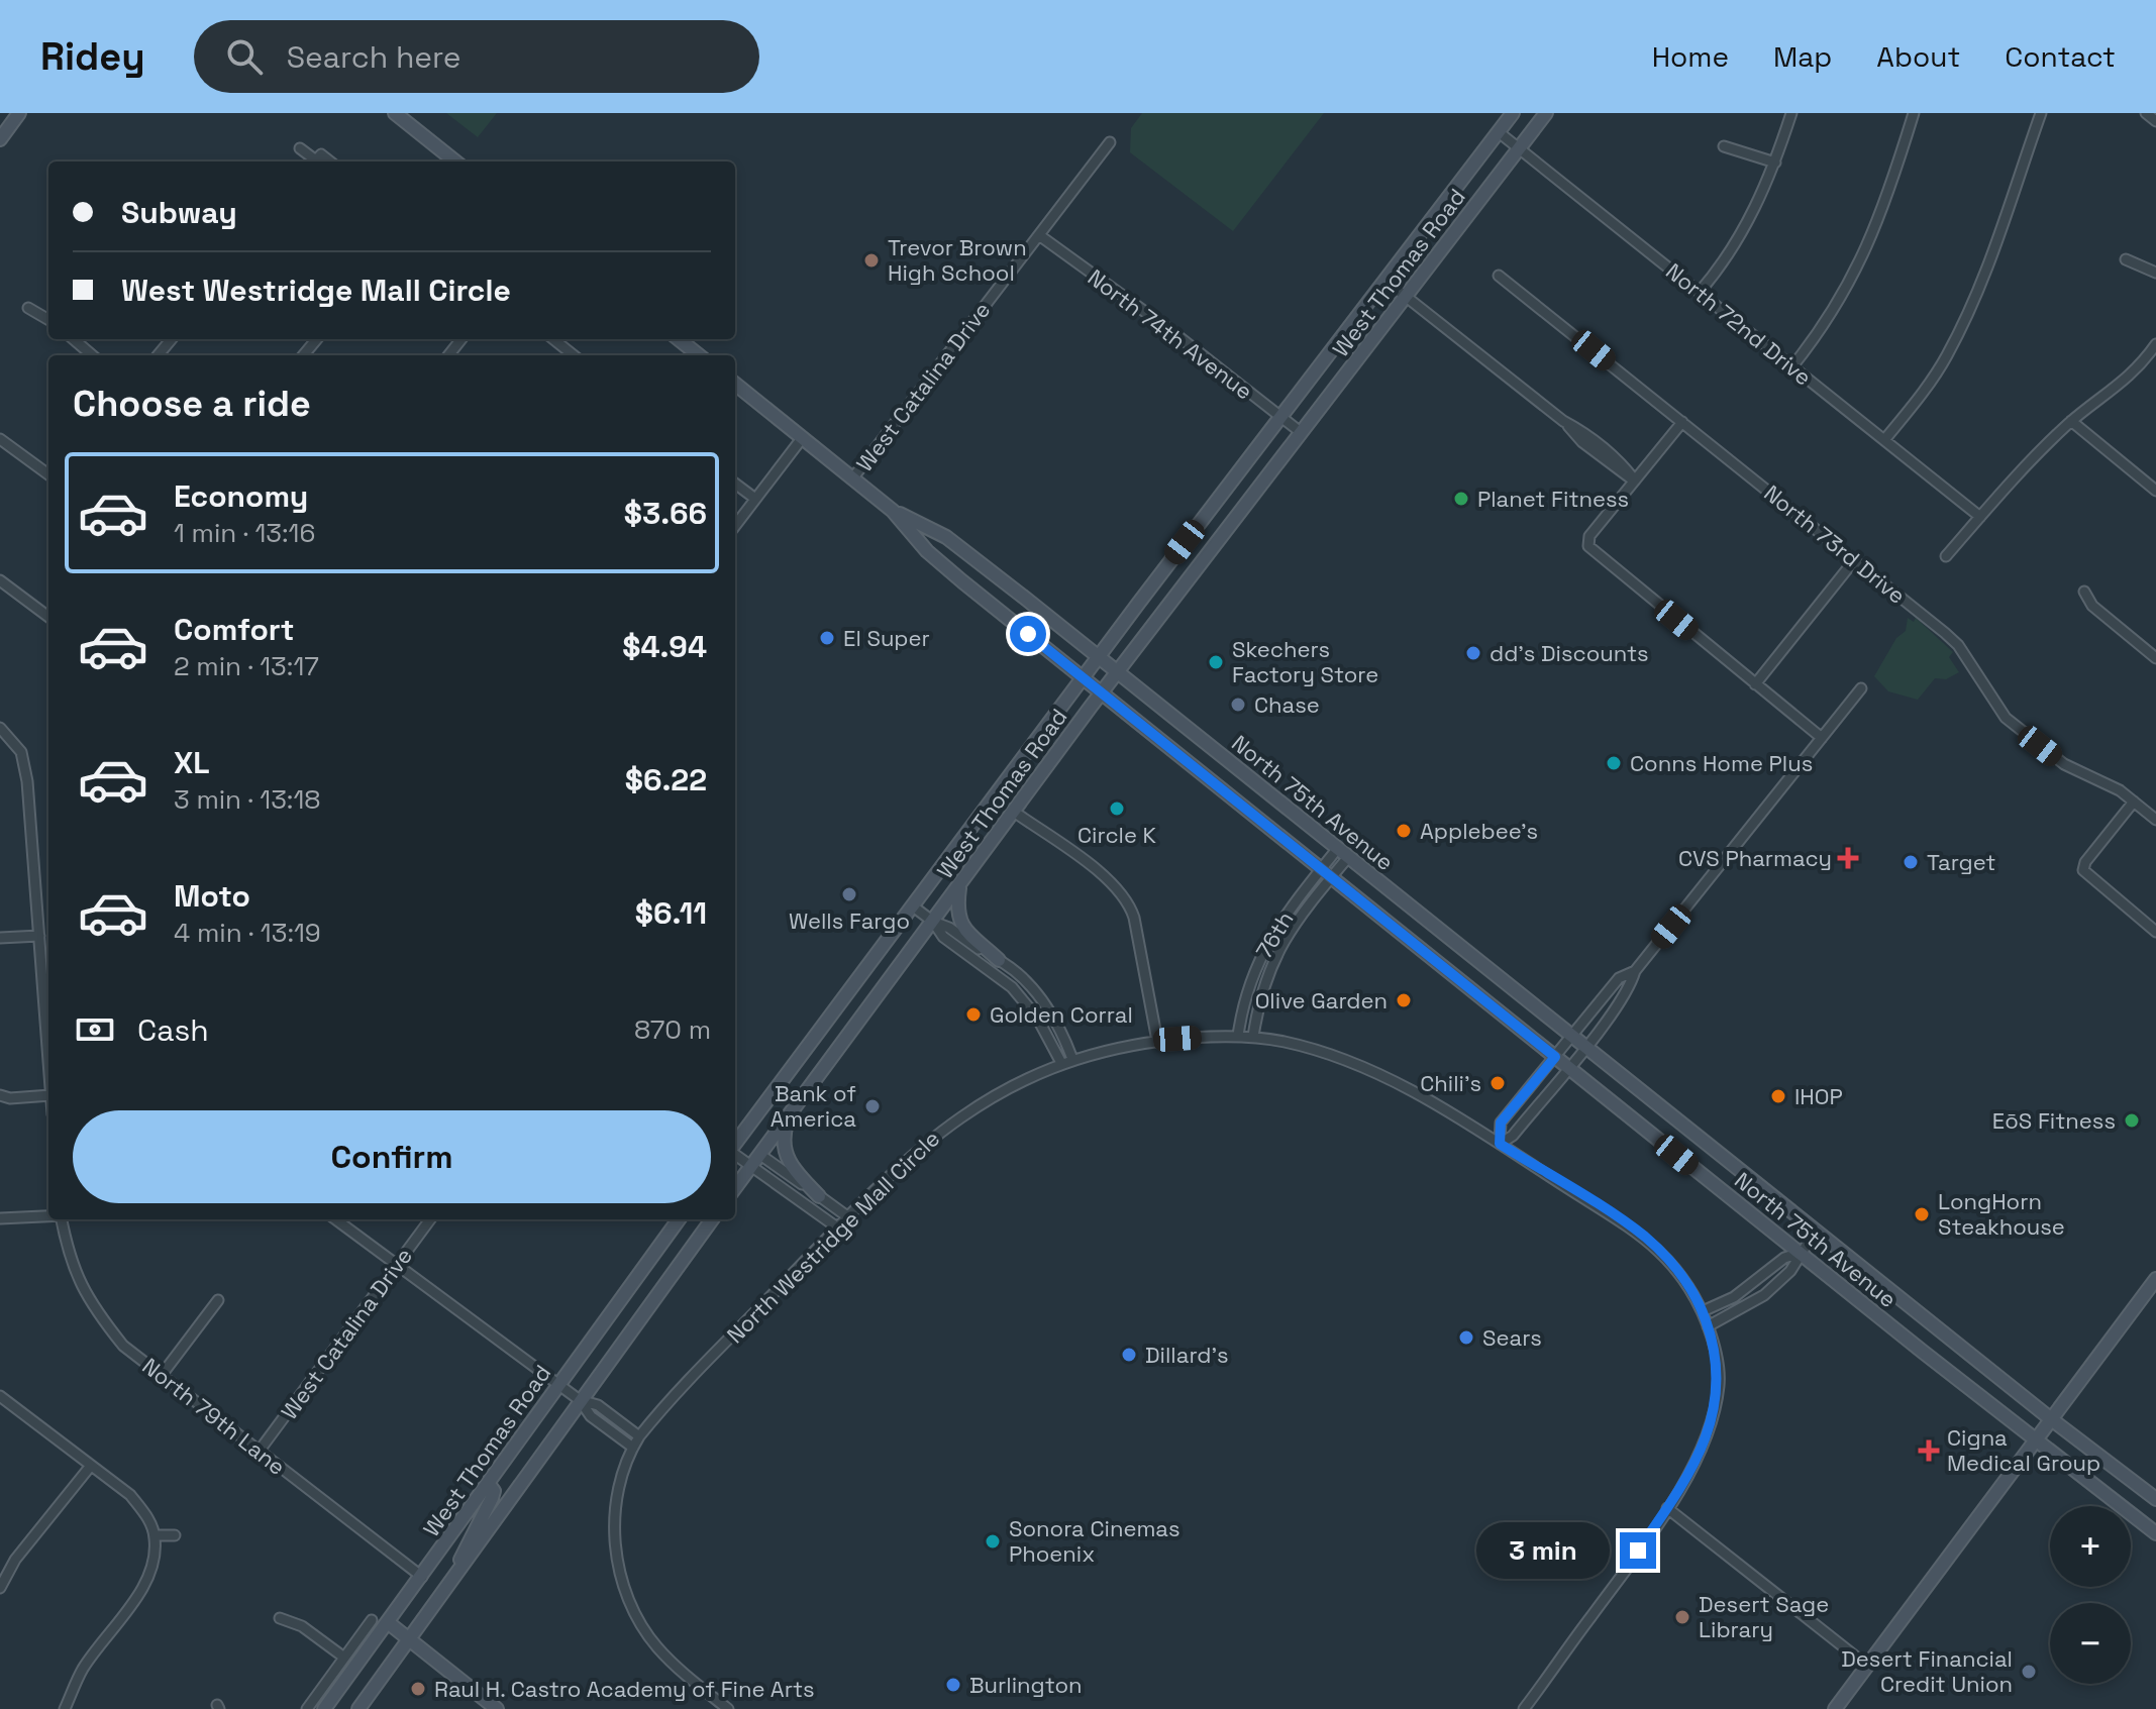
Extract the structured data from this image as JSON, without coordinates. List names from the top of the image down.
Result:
{
  "streets": {
    "main road": ["West Thomas Road", "North 75th Avenue"],
    "street": [
      "North 72nd Drive",
      "North 74th Avenue",
      "West Catalina Drive",
      "North 73rd Drive",
      "76th",
      "North Westridge Mall Circle",
      "North 79th Lane"
    ]
  },
  "crossings": [
    ["West Thomas Road", "North 72nd Drive"],
    ["West Thomas Road", "North 74th Avenue"],
    ["West Thomas Road", "North 75th Avenue"],
    ["West Thomas Road", "North 79th Lane"],
    ["North 74th Avenue", "West Catalina Drive"],
    ["West Catalina Drive", "North 75th Avenue"],
    ["West Catalina Drive", "North 79th Lane"],
    ["North 75th Avenue", "76th"],
    ["76th", "North Westridge Mall Circle"]
  ],
  "places": {
    "other": [
      "Trevor Brown High School",
      "Planet Fitness",
      "El Super",
      "dd's Discounts",
      "Skechers Factory Store",
      "Chase",
      "Conns Home Plus",
      "Circle K",
      "Applebee's",
      "Target",
      "Wells Fargo",
      "Olive Garden",
      "Golden Corral",
      "Chili's",
      "IHOP",
      "Bank of America",
      "EōS Fitness",
      "LongHorn Steakhouse",
      "Sears",
      "Dillard's",
      "Sonora Cinemas Phoenix",
      "Desert Sage Library",
      "Desert Financial Credit Union",
      "Burlington",
      "Raul H. Castro Academy of Fine Arts"
    ],
    "health": ["CVS Pharmacy", "Cigna Medical Group"]
  },
  "page": {
    "header": "Ridey",
    "search": "Search here",
    "nav": [
      "Home",
      "Map",
      "About",
      "Contact"
    ],
    "banner": ["Subway", "West Westridge Mall Circle"],
    "heading": "Choose a ride",
    "list": [
      {
        "name": "Economy",
        "note": "1 min · 13:16",
        "value": "$3.66"
      },
      {
        "name": "Comfort",
        "note": "2 min · 13:17",
        "value": "$4.94"
      },
      {
        "name": "XL",
        "note": "3 min · 13:18",
        "value": "$6.22"
      },
      {
        "name": "Moto",
        "note": "4 min · 13:19",
        "value": "$6.11"
      }
    ],
    "pay": ["Cash", "870 m"],
    "buttons": "Confirm",
    "map_buttons": ["+", "−"],
    "bubble": "3 min"
  }
}
